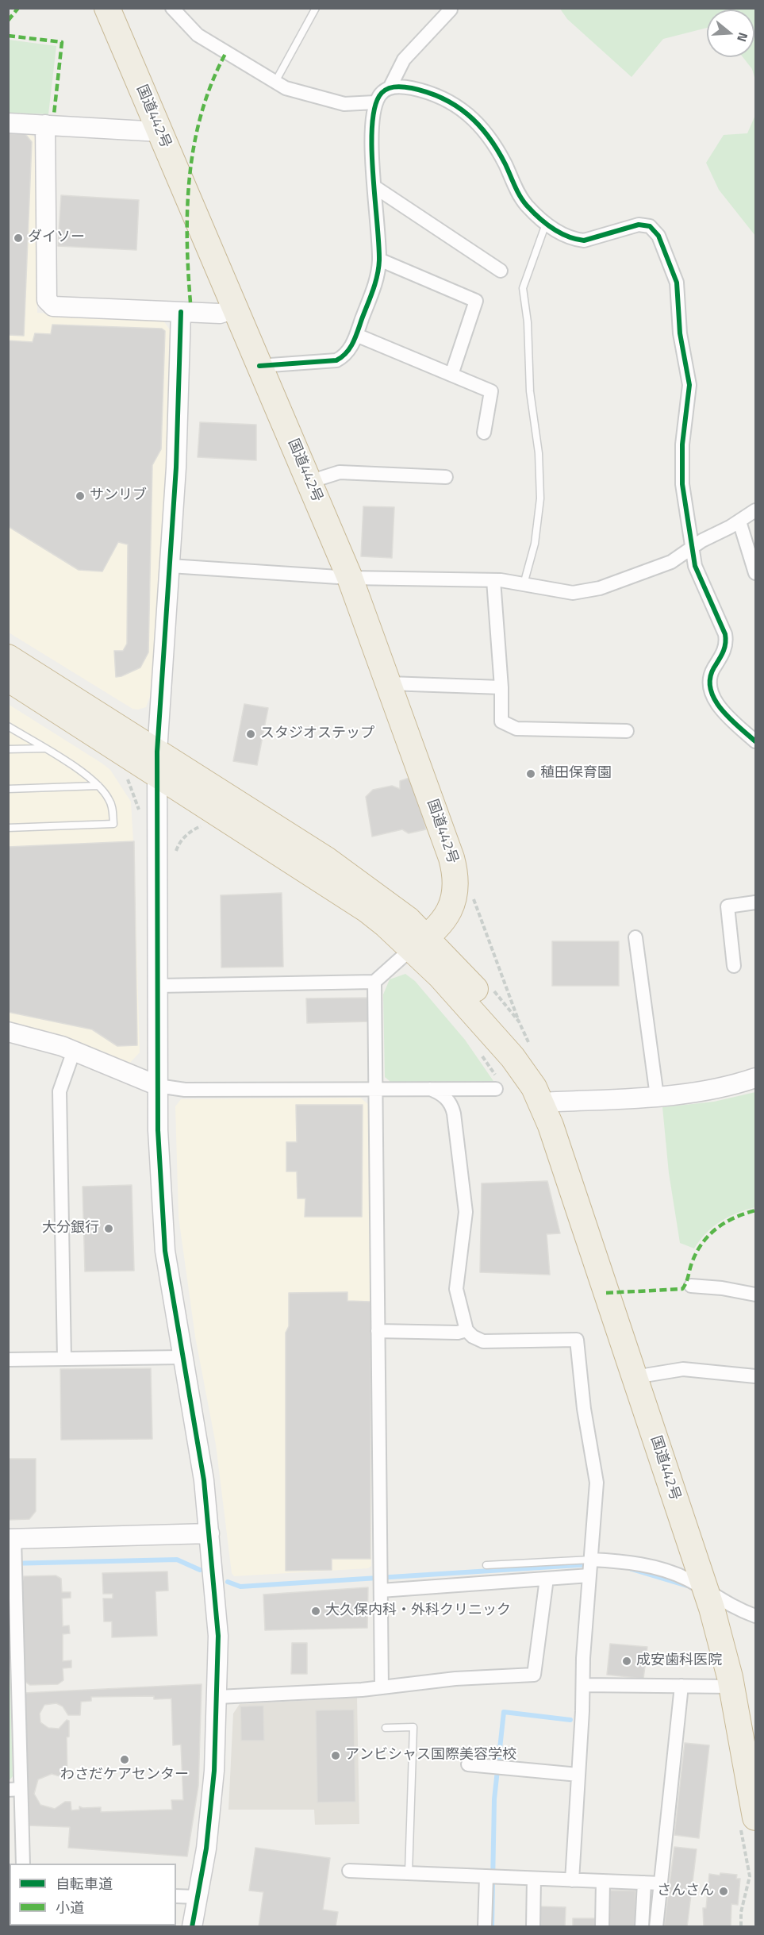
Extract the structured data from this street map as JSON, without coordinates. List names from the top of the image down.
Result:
{
  "streets": {
    "highway": ["国道442号"]
  },
  "places": [
    "ダイソー",
    "サンリブ",
    "スタジオステップ",
    "稙田保育園",
    "大分銀行",
    "大久保内科・外科クリニック",
    "成安歯科医院",
    "アンビシャス国際美容学校",
    "わさだケアセンター",
    "さんさん"
  ],
  "legend": ["自転車道", "小道"],
  "north": "right"
}
